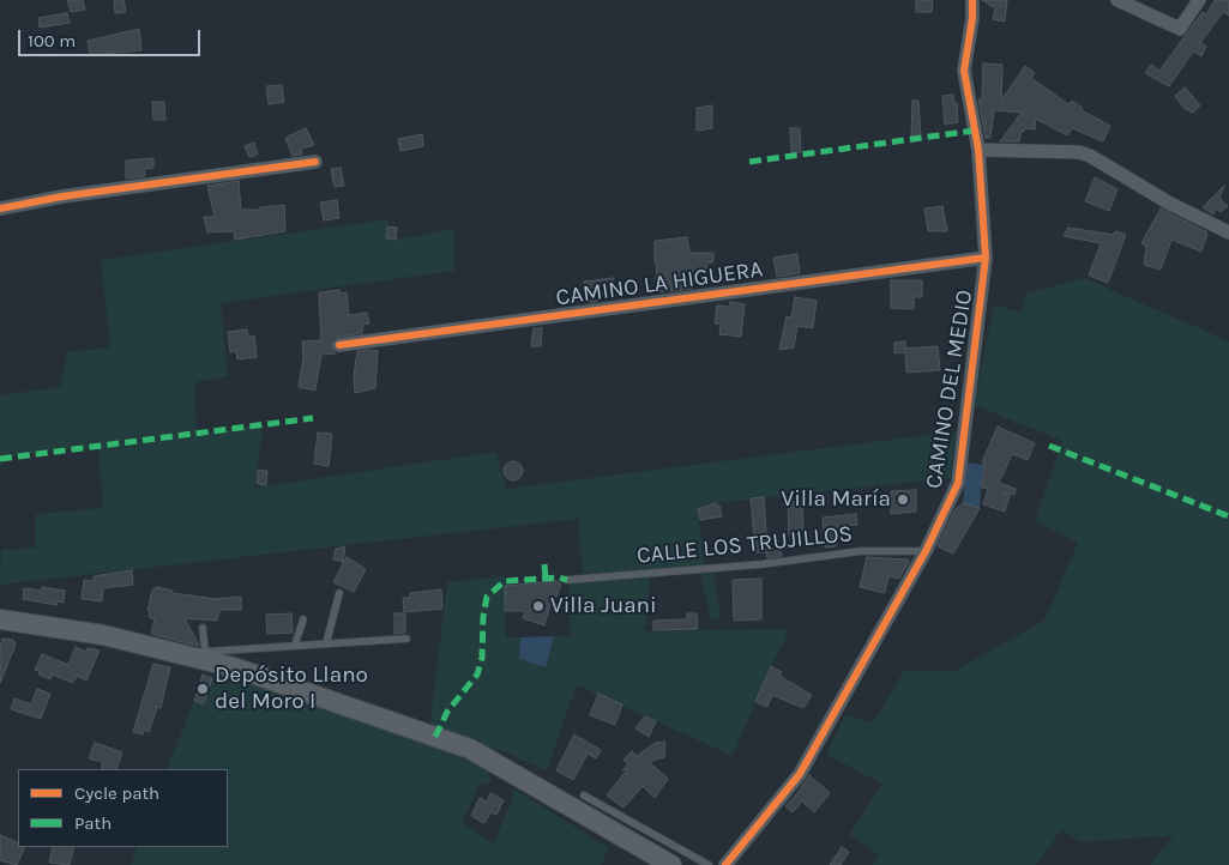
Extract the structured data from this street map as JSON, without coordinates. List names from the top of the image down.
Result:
{
  "streets": {
    "street": ["CAMINO LA HIGUERA", "CAMINO DEL MEDIO"],
    "lane": ["CALLE LOS TRUJILLOS"]
  },
  "crossings": [
    ["CAMINO LA HIGUERA", "CAMINO DEL MEDIO"],
    ["CAMINO DEL MEDIO", "CALLE LOS TRUJILLOS"]
  ],
  "places": ["Villa María", "Villa Juani", "Depósito Llano del Moro I"],
  "legend": ["Cycle path", "Path"],
  "scale_bar": "100 m"
}
